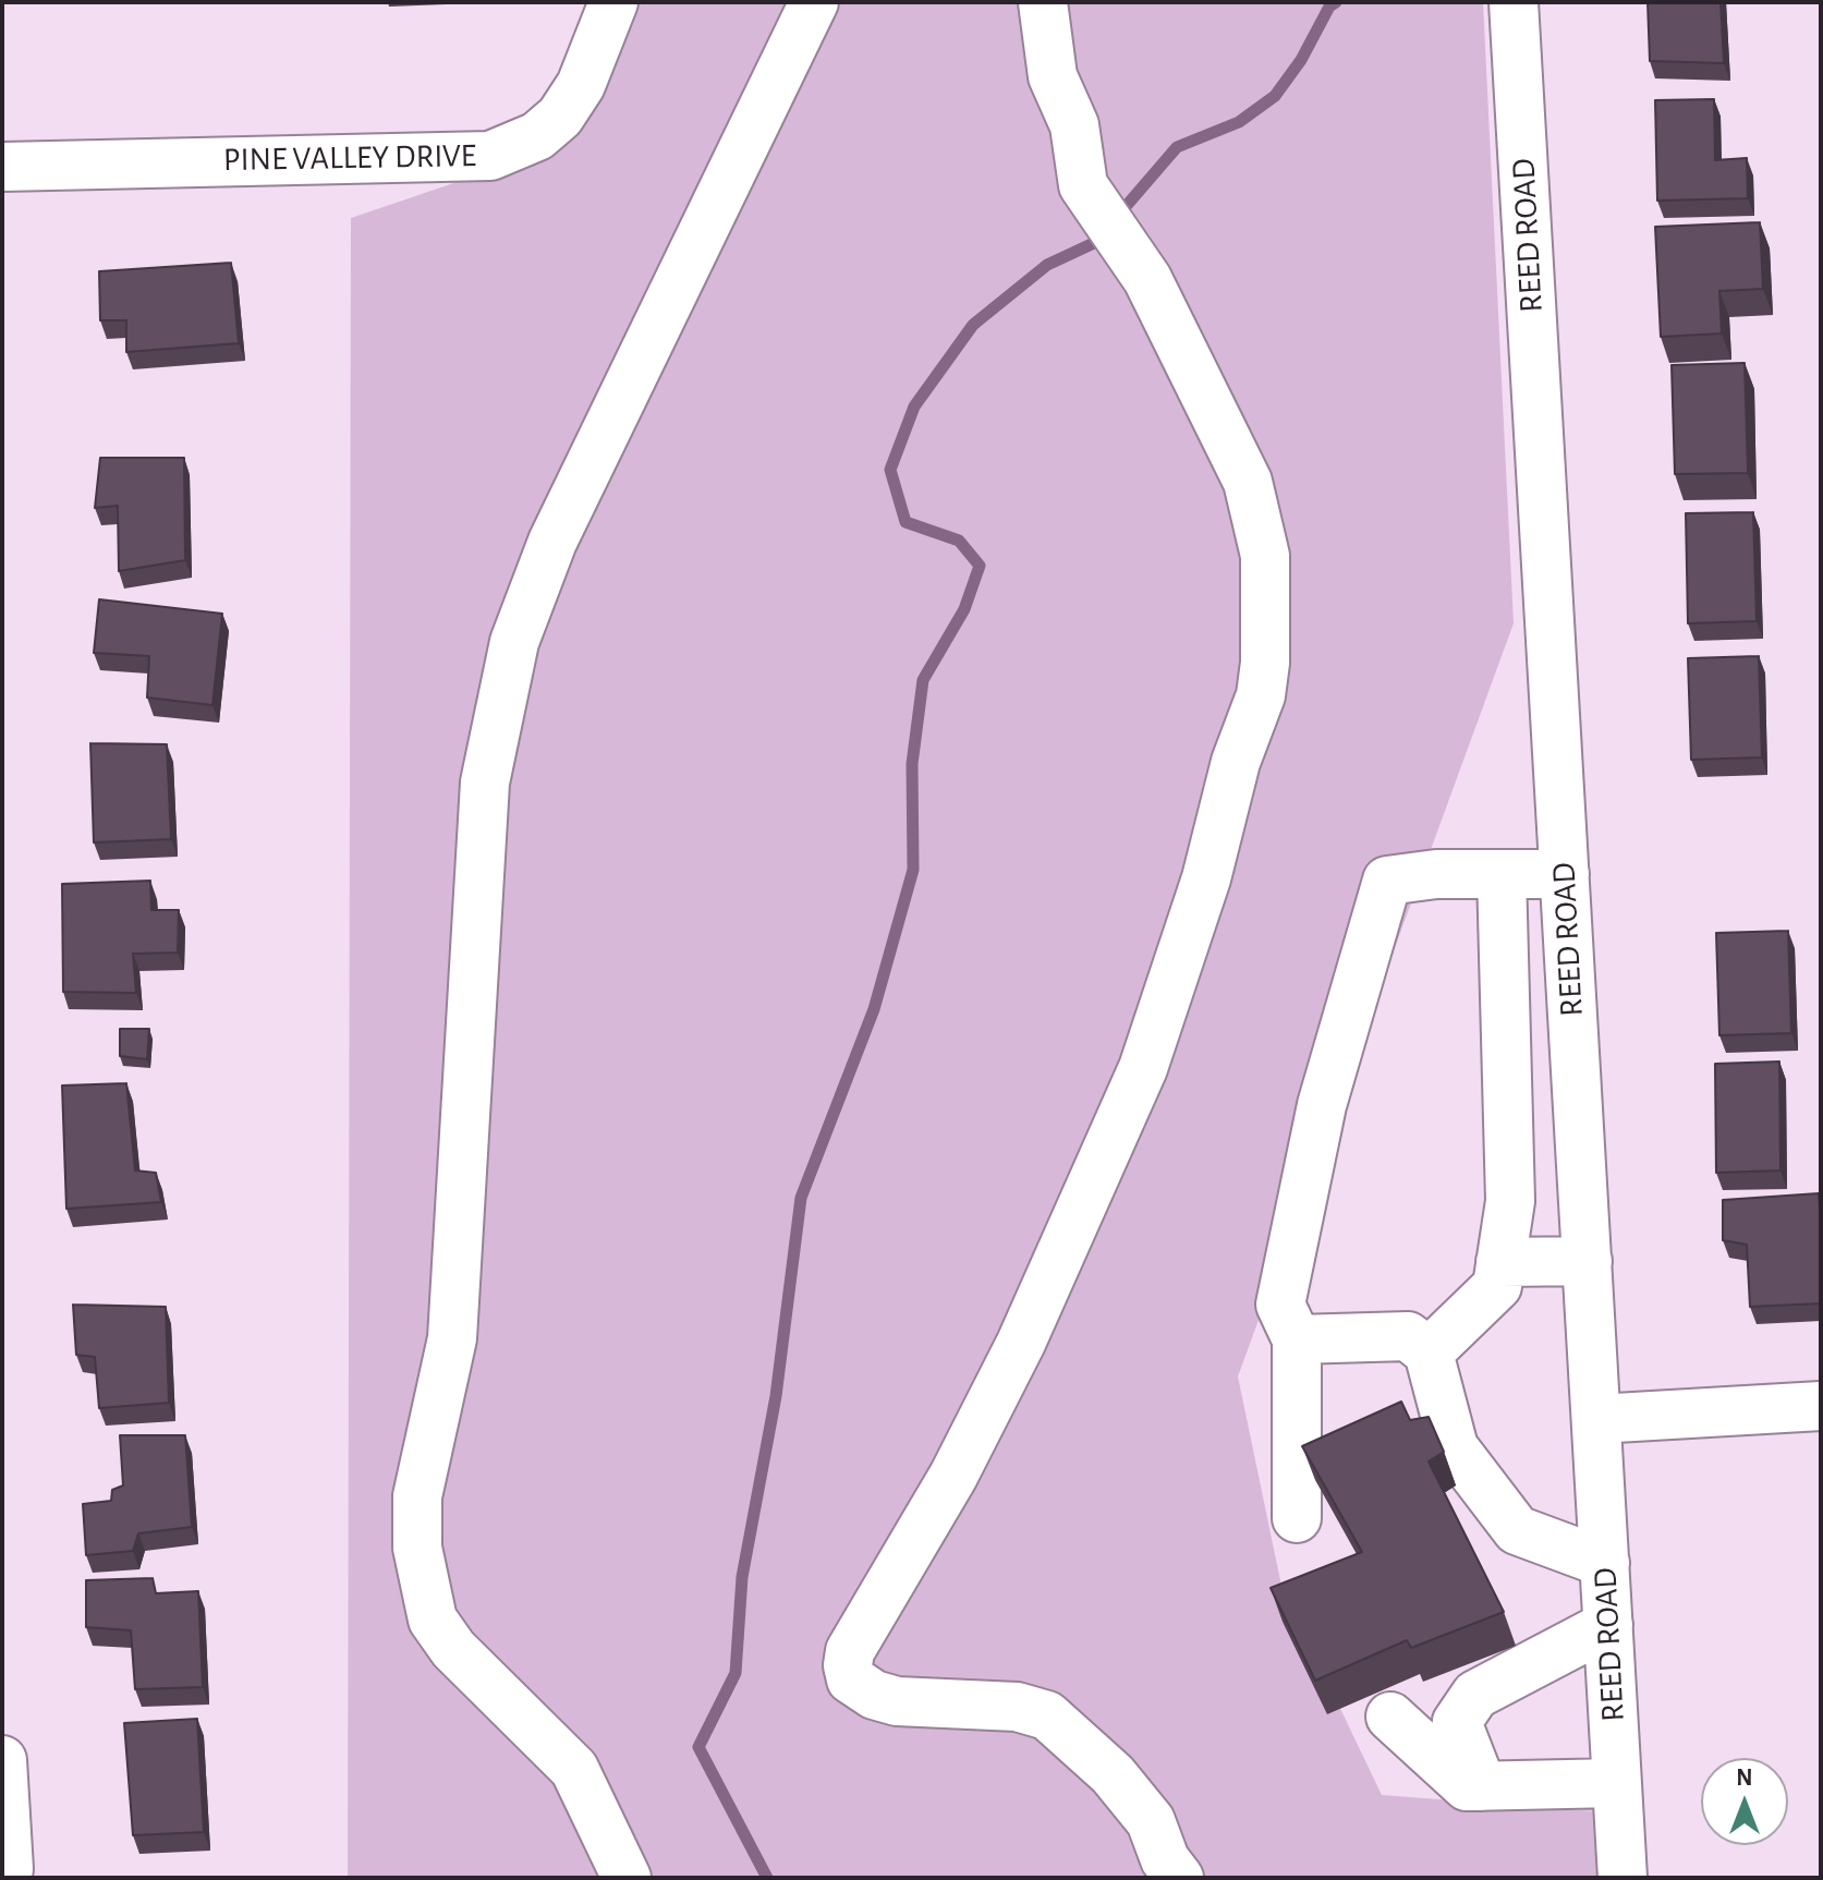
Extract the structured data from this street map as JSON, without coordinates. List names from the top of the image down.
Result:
{
  "streets": {
    "street": ["PINE VALLEY DRIVE", "REED ROAD"]
  },
  "north": "top"
}
